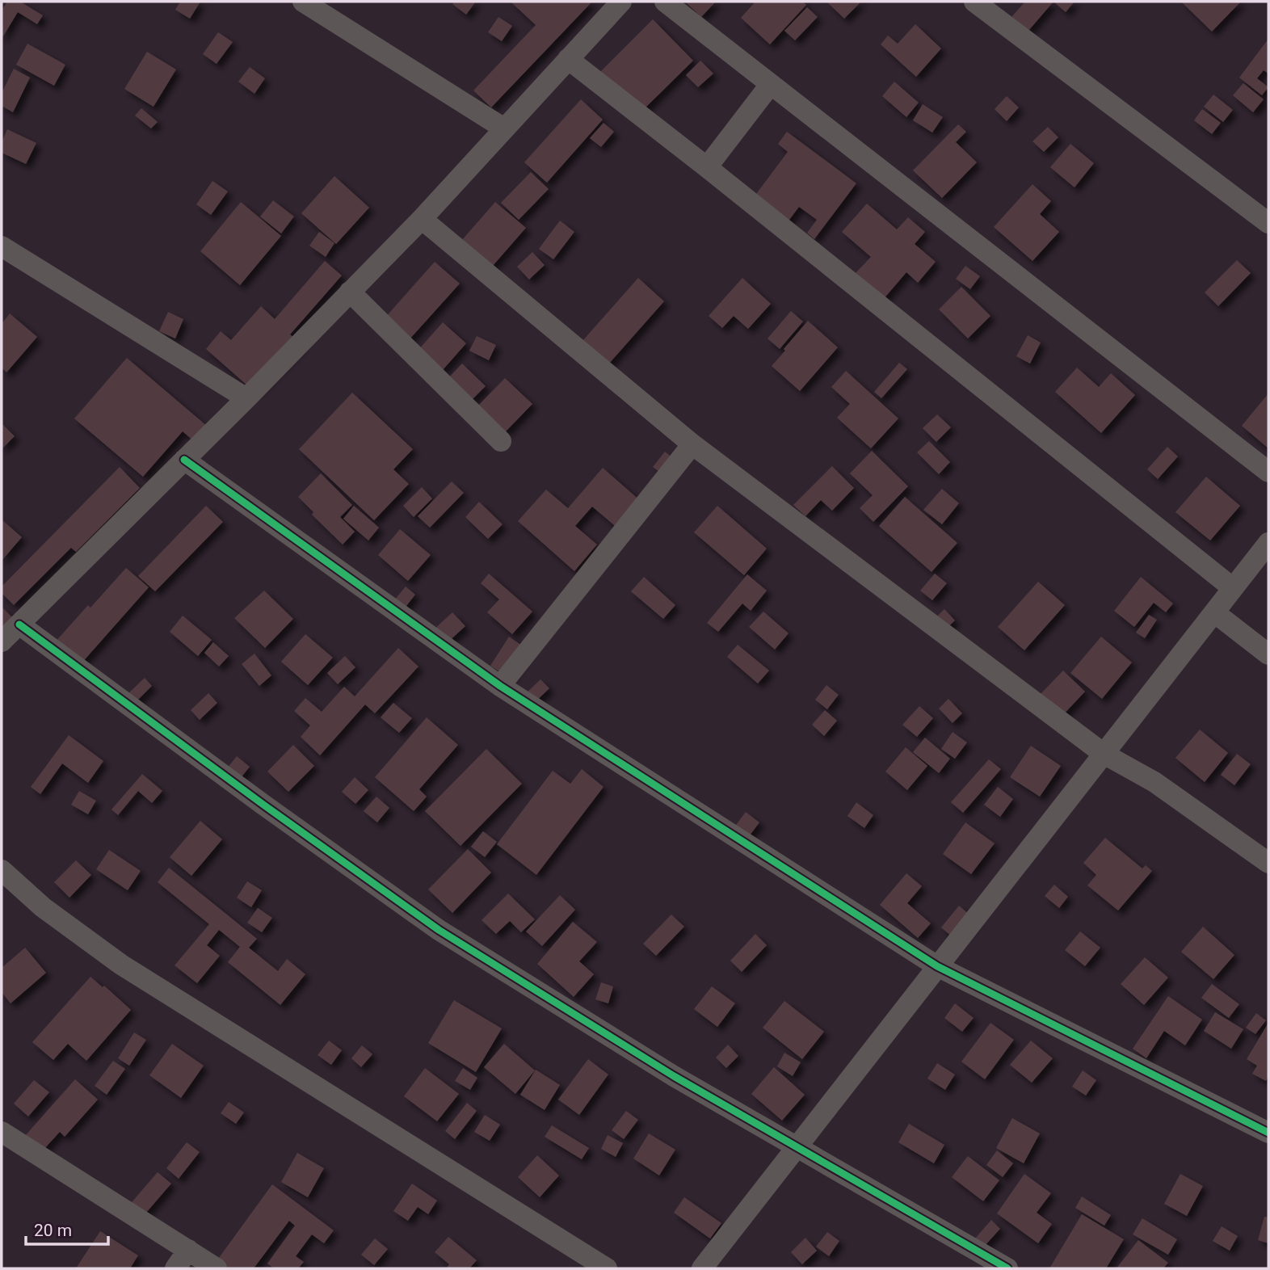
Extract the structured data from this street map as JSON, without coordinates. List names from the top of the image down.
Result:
{
  "scale_bar": "20 m"
}
